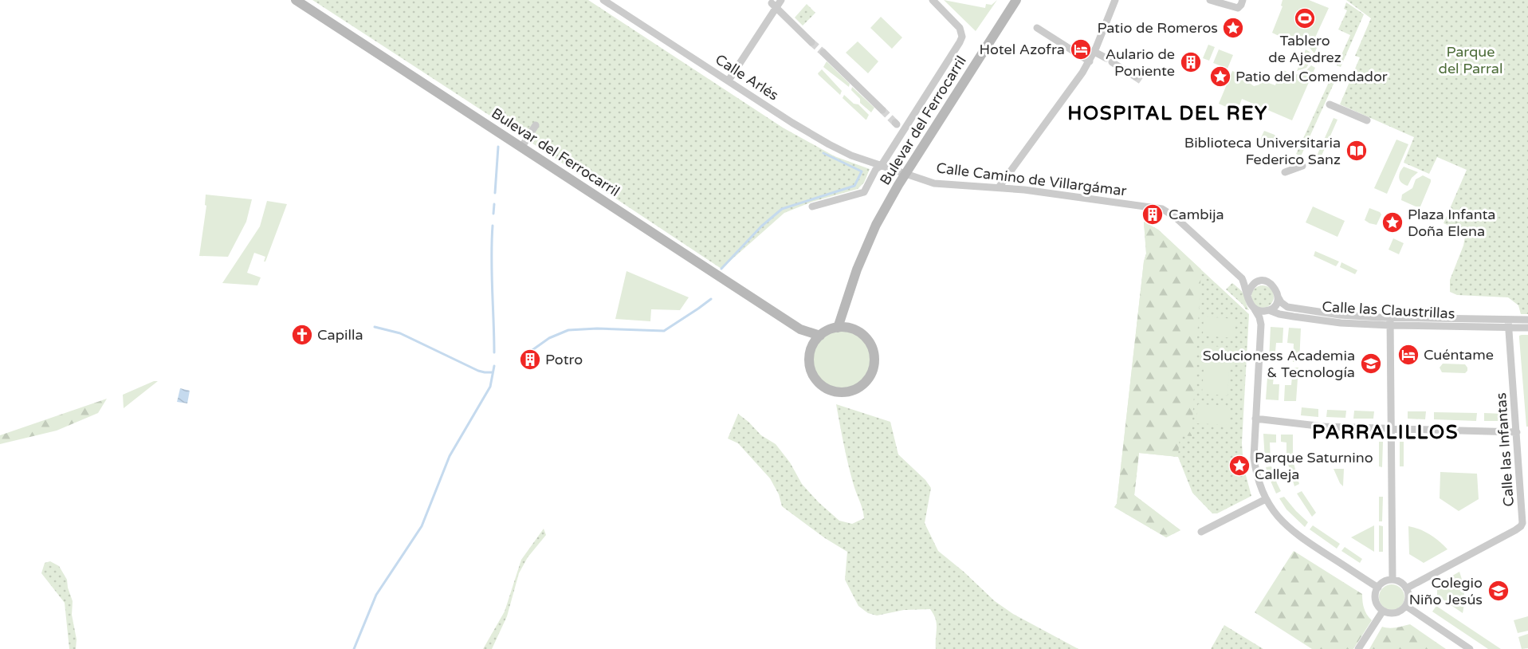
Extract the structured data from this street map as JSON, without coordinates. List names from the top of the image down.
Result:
{
  "streets": {
    "main road": ["Bulevar del Ferrocarril"],
    "street": [
      "Calle Arlés",
      "Calle Camino de Villargámar",
      "Calle las Claustrillas",
      "Calle las Infantas"
    ]
  },
  "crossings": [
    ["Calle Arlés", "Calle Camino de Villargámar"],
    ["Bulevar del Ferrocarril", "Calle Camino de Villargámar"],
    ["Calle Camino de Villargámar", "Calle las Claustrillas"],
    ["Calle las Claustrillas", "Calle las Infantas"]
  ],
  "districts": ["HOSPITAL DEL REY", "PARRALILLOS"],
  "parks": ["Parque del Parral"],
  "places": {
    "sports": ["Tablero de Ajedrez"],
    "place": [
      "Patio de Romeros",
      "Patio del Comendador",
      "Plaza Infanta Doña Elena",
      "Parque Saturnino Calleja"
    ],
    "hotel": ["Hotel Azofra", "Cuéntame"],
    "building": ["Aulario de Poniente", "Cambija", "Potro"],
    "library": ["Biblioteca Universitaria Federico Sanz"],
    "church": ["Capilla"],
    "school or university": ["Solucioness Academia & Tecnología", "Colegio Niño Jesús"]
  }
}
